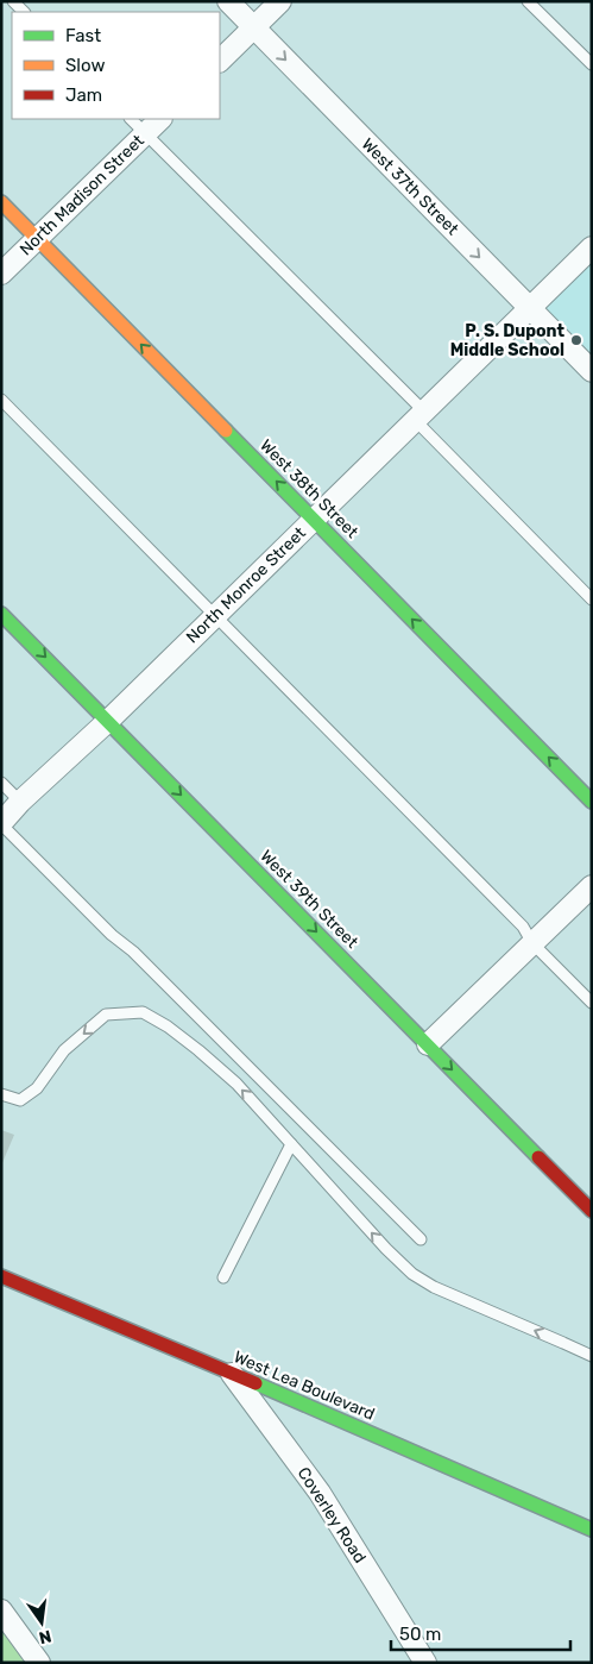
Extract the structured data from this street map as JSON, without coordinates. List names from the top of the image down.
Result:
{
  "streets": {
    "street": [
      "West 37th Street",
      "North Madison Street",
      "West 38th Street",
      "North Monroe Street",
      "West 39th Street",
      "West Lea Boulevard",
      "Coverley Road"
    ]
  },
  "crossings": [
    ["West 37th Street", "North Monroe Street"],
    ["North Madison Street", "West 38th Street"],
    ["West 38th Street", "North Monroe Street"],
    ["North Monroe Street", "West 39th Street"],
    ["West Lea Boulevard", "Coverley Road"]
  ],
  "one_way": ["West 37th Street", "West 38th Street", "West 39th Street"],
  "places": ["P. S. Dupont Middle School"],
  "legend": ["Fast", "Slow", "Jam"],
  "scale_bar": "50 m",
  "north": "bottom"
}
